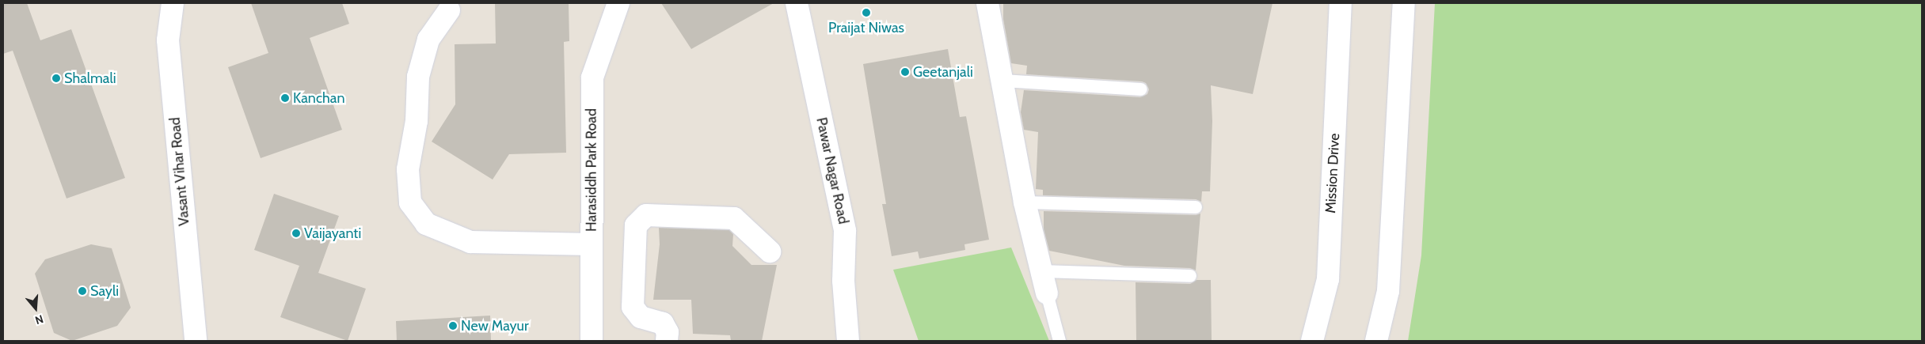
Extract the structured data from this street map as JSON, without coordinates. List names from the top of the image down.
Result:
{
  "streets": {
    "street": [
      "Harasiddh Park Road",
      "Pawar Nagar Road",
      "Vasant Vihar Road",
      "Mission Drive"
    ]
  },
  "places": [
    "Praijat Niwas",
    "Geetanjali",
    "Shalmali",
    "Kanchan",
    "Vaijayanti",
    "Sayli",
    "New Mayur"
  ],
  "north": "bottom"
}
